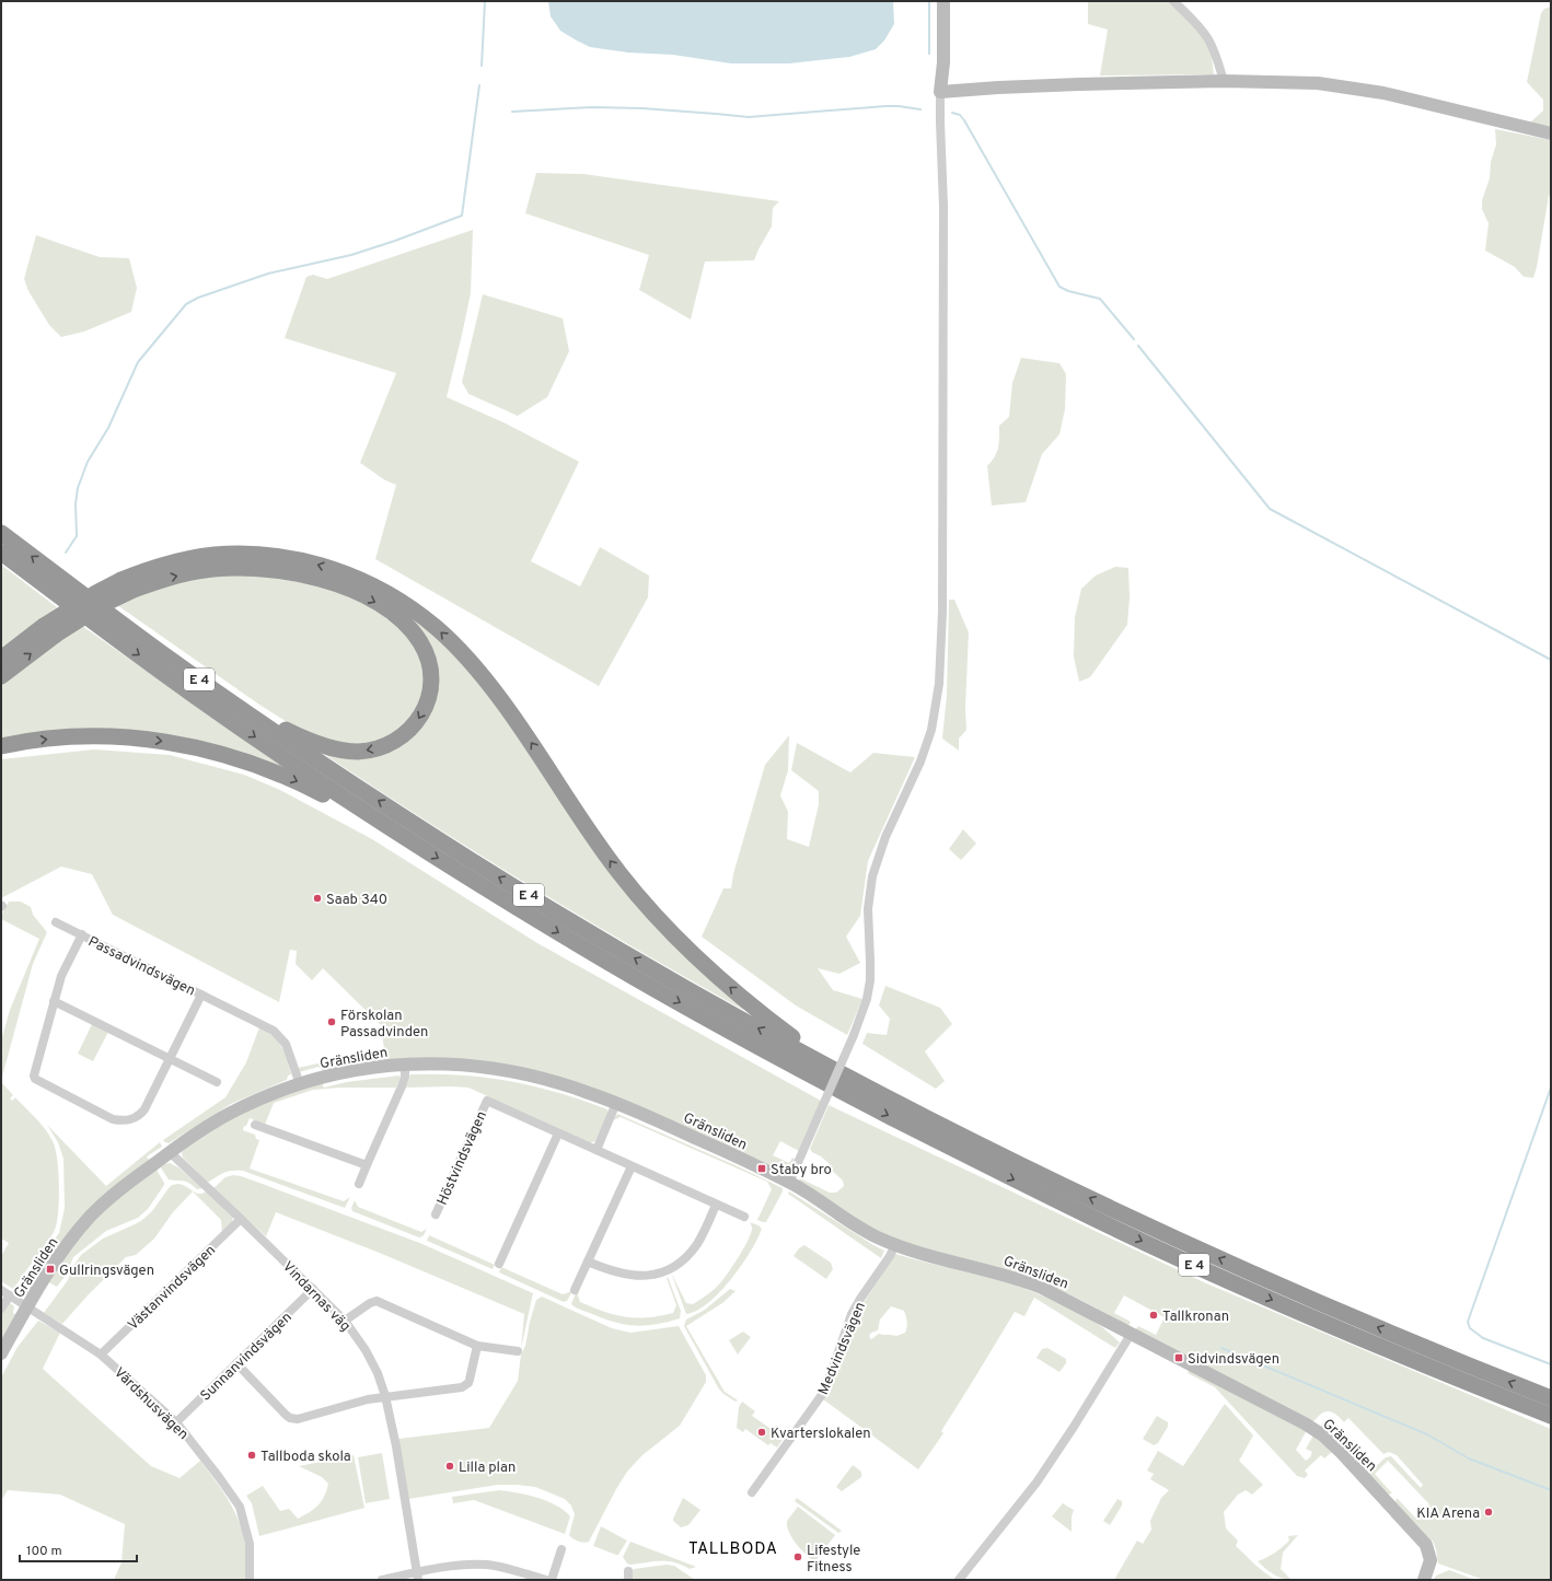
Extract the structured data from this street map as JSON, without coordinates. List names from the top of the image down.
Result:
{
  "streets": {
    "highway": ["E 4"],
    "street": [
      "Passadvindsvägen",
      "Gränsliden",
      "Höstvindsvägen",
      "Västanvindsvägen",
      "Vindarnas väg",
      "Medvindsvägen",
      "Sunnanvindsvägen",
      "Värdshusvägen"
    ]
  },
  "crossings": [
    ["Passadvindsvägen", "Gränsliden"],
    ["Gränsliden", "Vindarnas väg"],
    ["Gränsliden", "Medvindsvägen"],
    ["Gränsliden", "Värdshusvägen"],
    ["Västanvindsvägen", "Vindarnas väg"],
    ["Västanvindsvägen", "Värdshusvägen"],
    ["Vindarnas väg", "Sunnanvindsvägen"],
    ["Sunnanvindsvägen", "Värdshusvägen"]
  ],
  "districts": ["TALLBODA"],
  "places": {
    "other": [
      "Saab 340",
      "Förskolan Passadvinden",
      "Tallkronan",
      "Kvarterslokalen",
      "Tallboda skola",
      "Lilla plan",
      "KIA Arena",
      "Lifestyle Fitness"
    ],
    "transit": ["Staby bro", "Gullringsvägen", "Sidvindsvägen"]
  },
  "scale_bar": "100 m"
}
